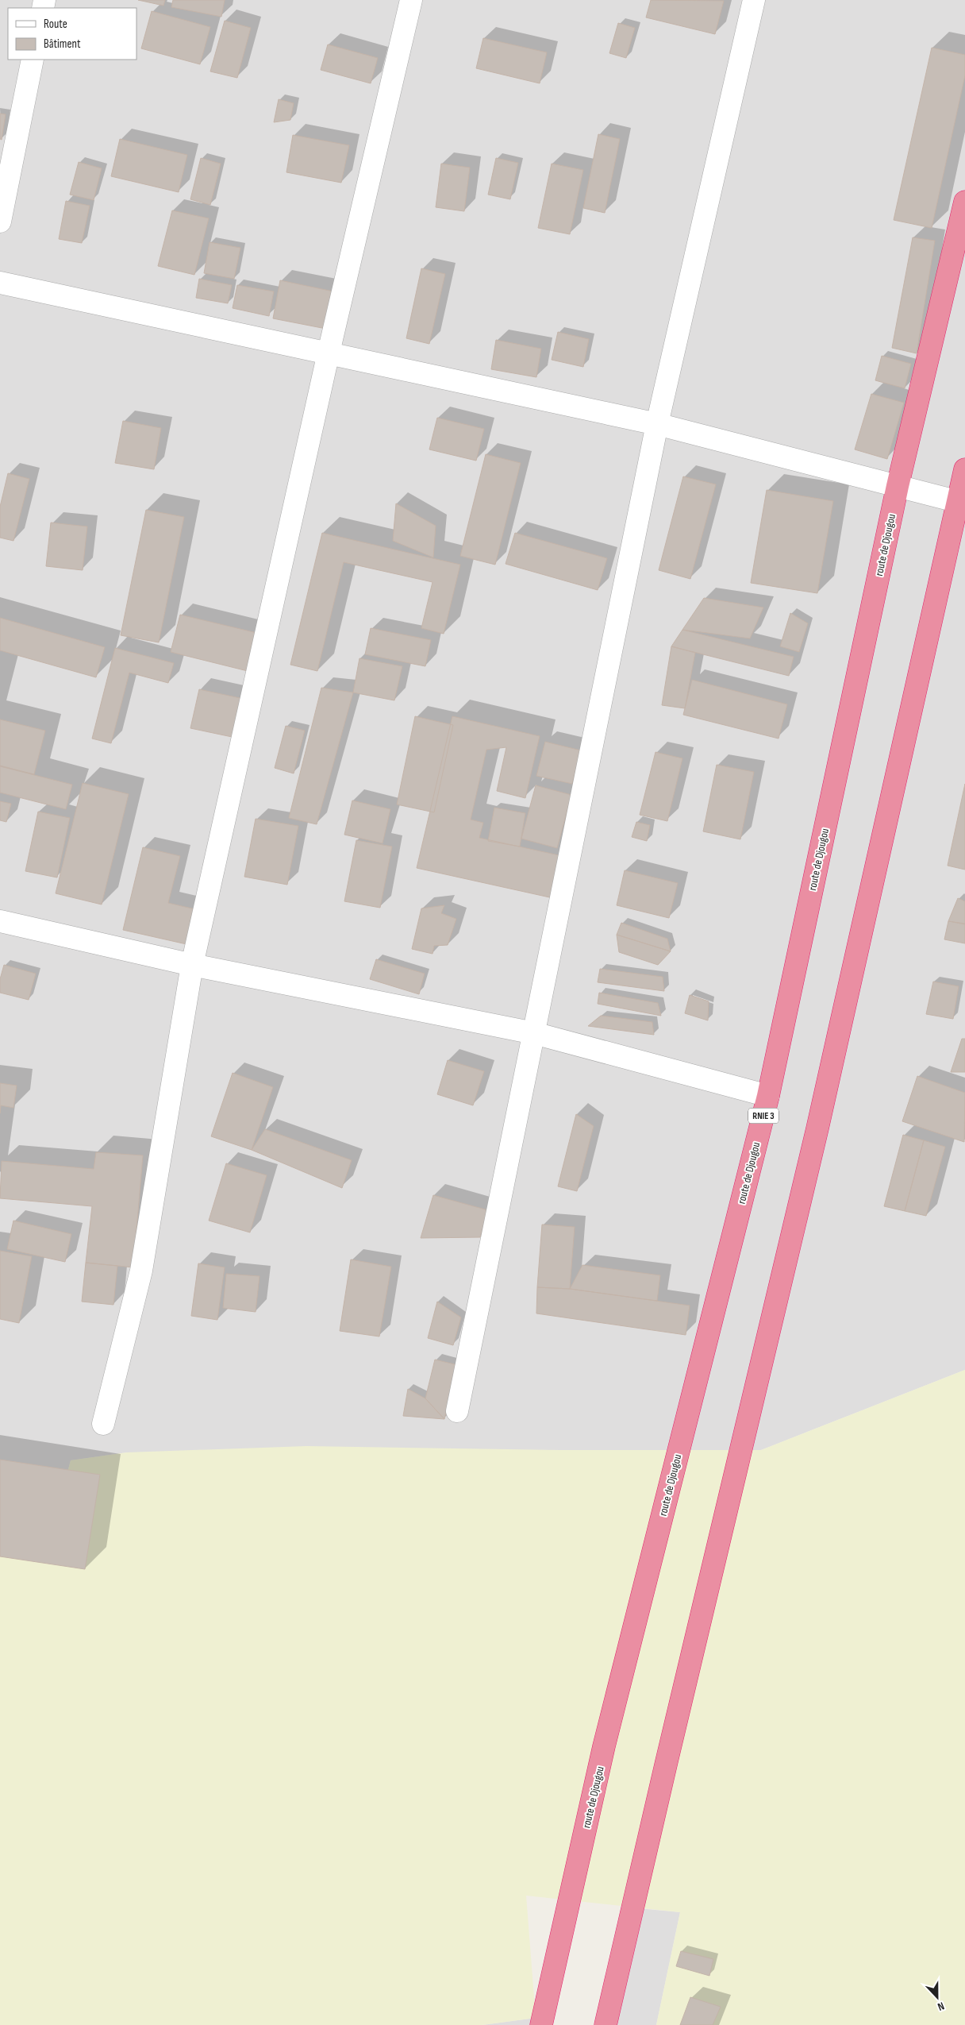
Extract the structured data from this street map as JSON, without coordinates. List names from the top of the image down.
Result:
{
  "streets": {
    "highway": ["route de Djougou", "RNIE 3"]
  },
  "legend": ["Route", "Bâtiment"],
  "north": "bottom"
}
